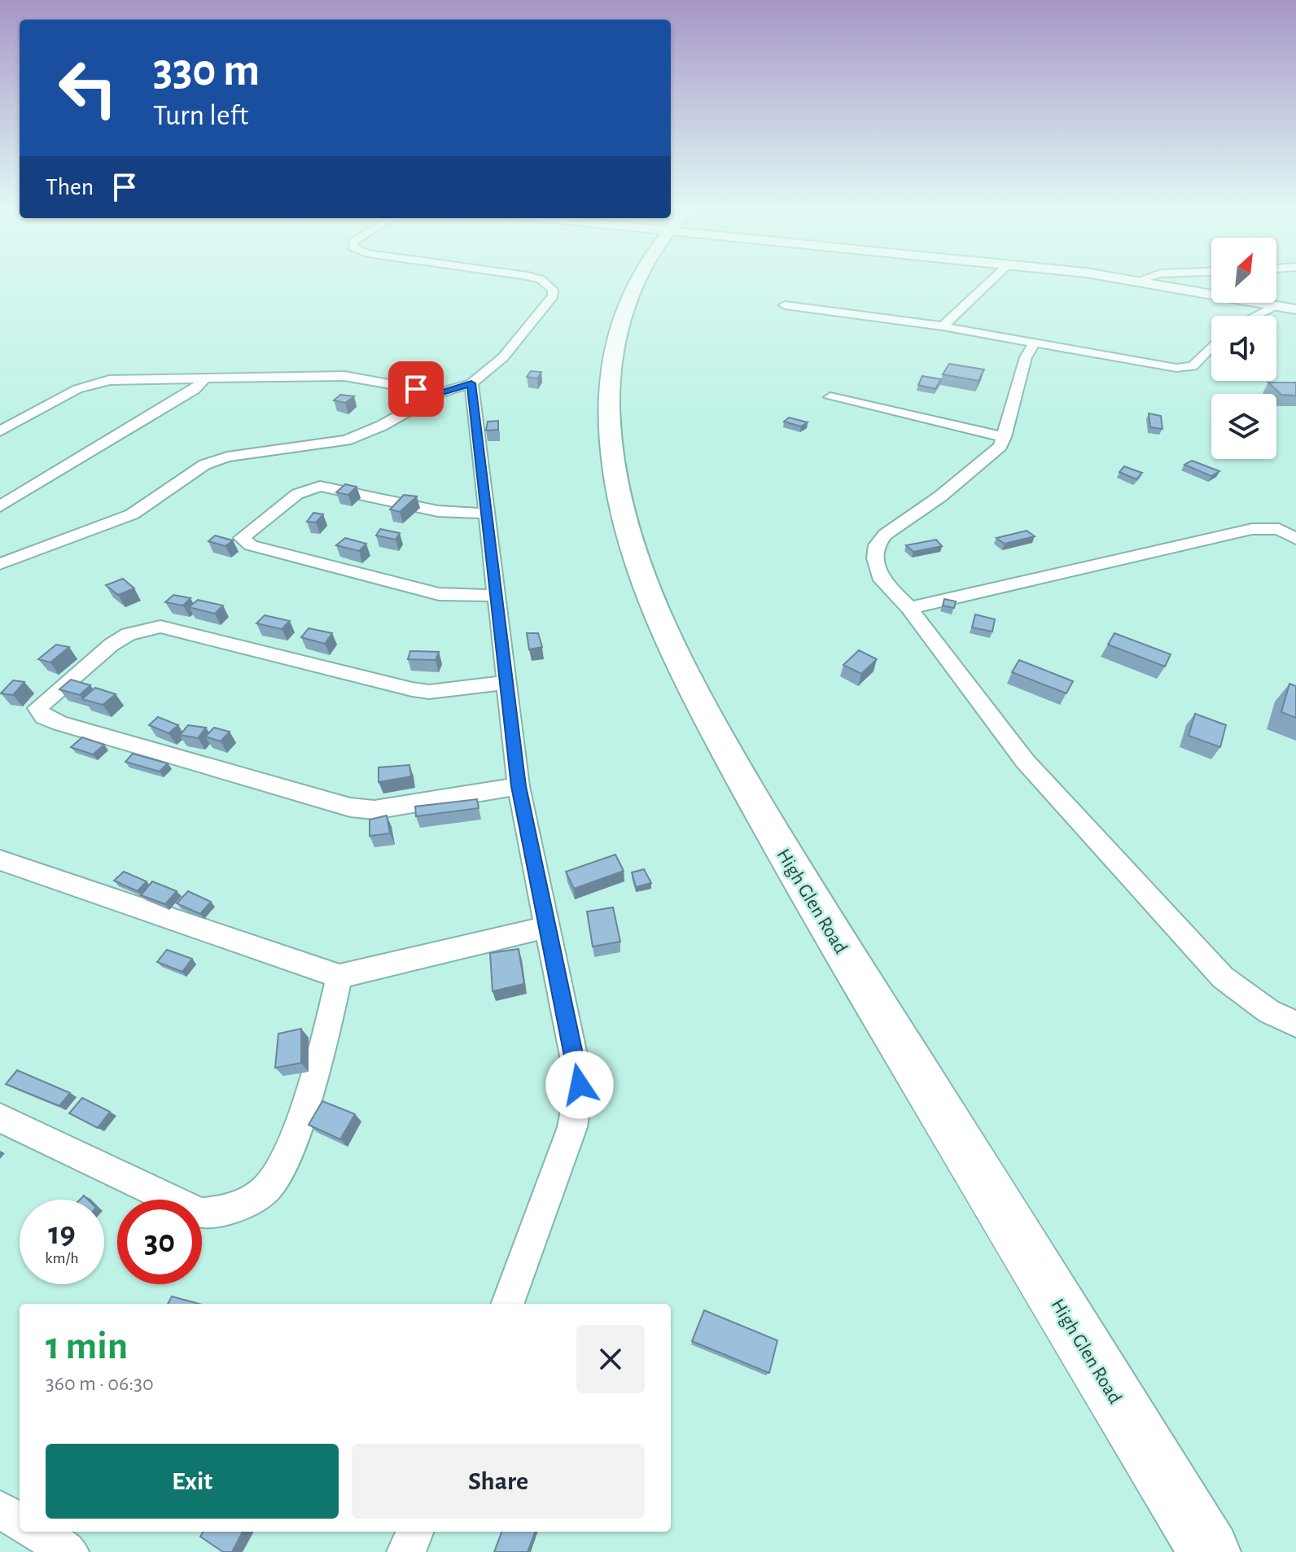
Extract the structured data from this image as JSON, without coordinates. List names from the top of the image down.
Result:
{
  "streets": {
    "main road": ["High Glen Road"]
  },
  "north": "top right",
  "page": {
    "turn": ["330 m", "Turn left"],
    "then": "Then",
    "speed": "19 km/h",
    "limit": "30",
    "heading": ["1 min", "360 m · 06:30"],
    "buttons": ["Exit", "Share"]
  }
}
